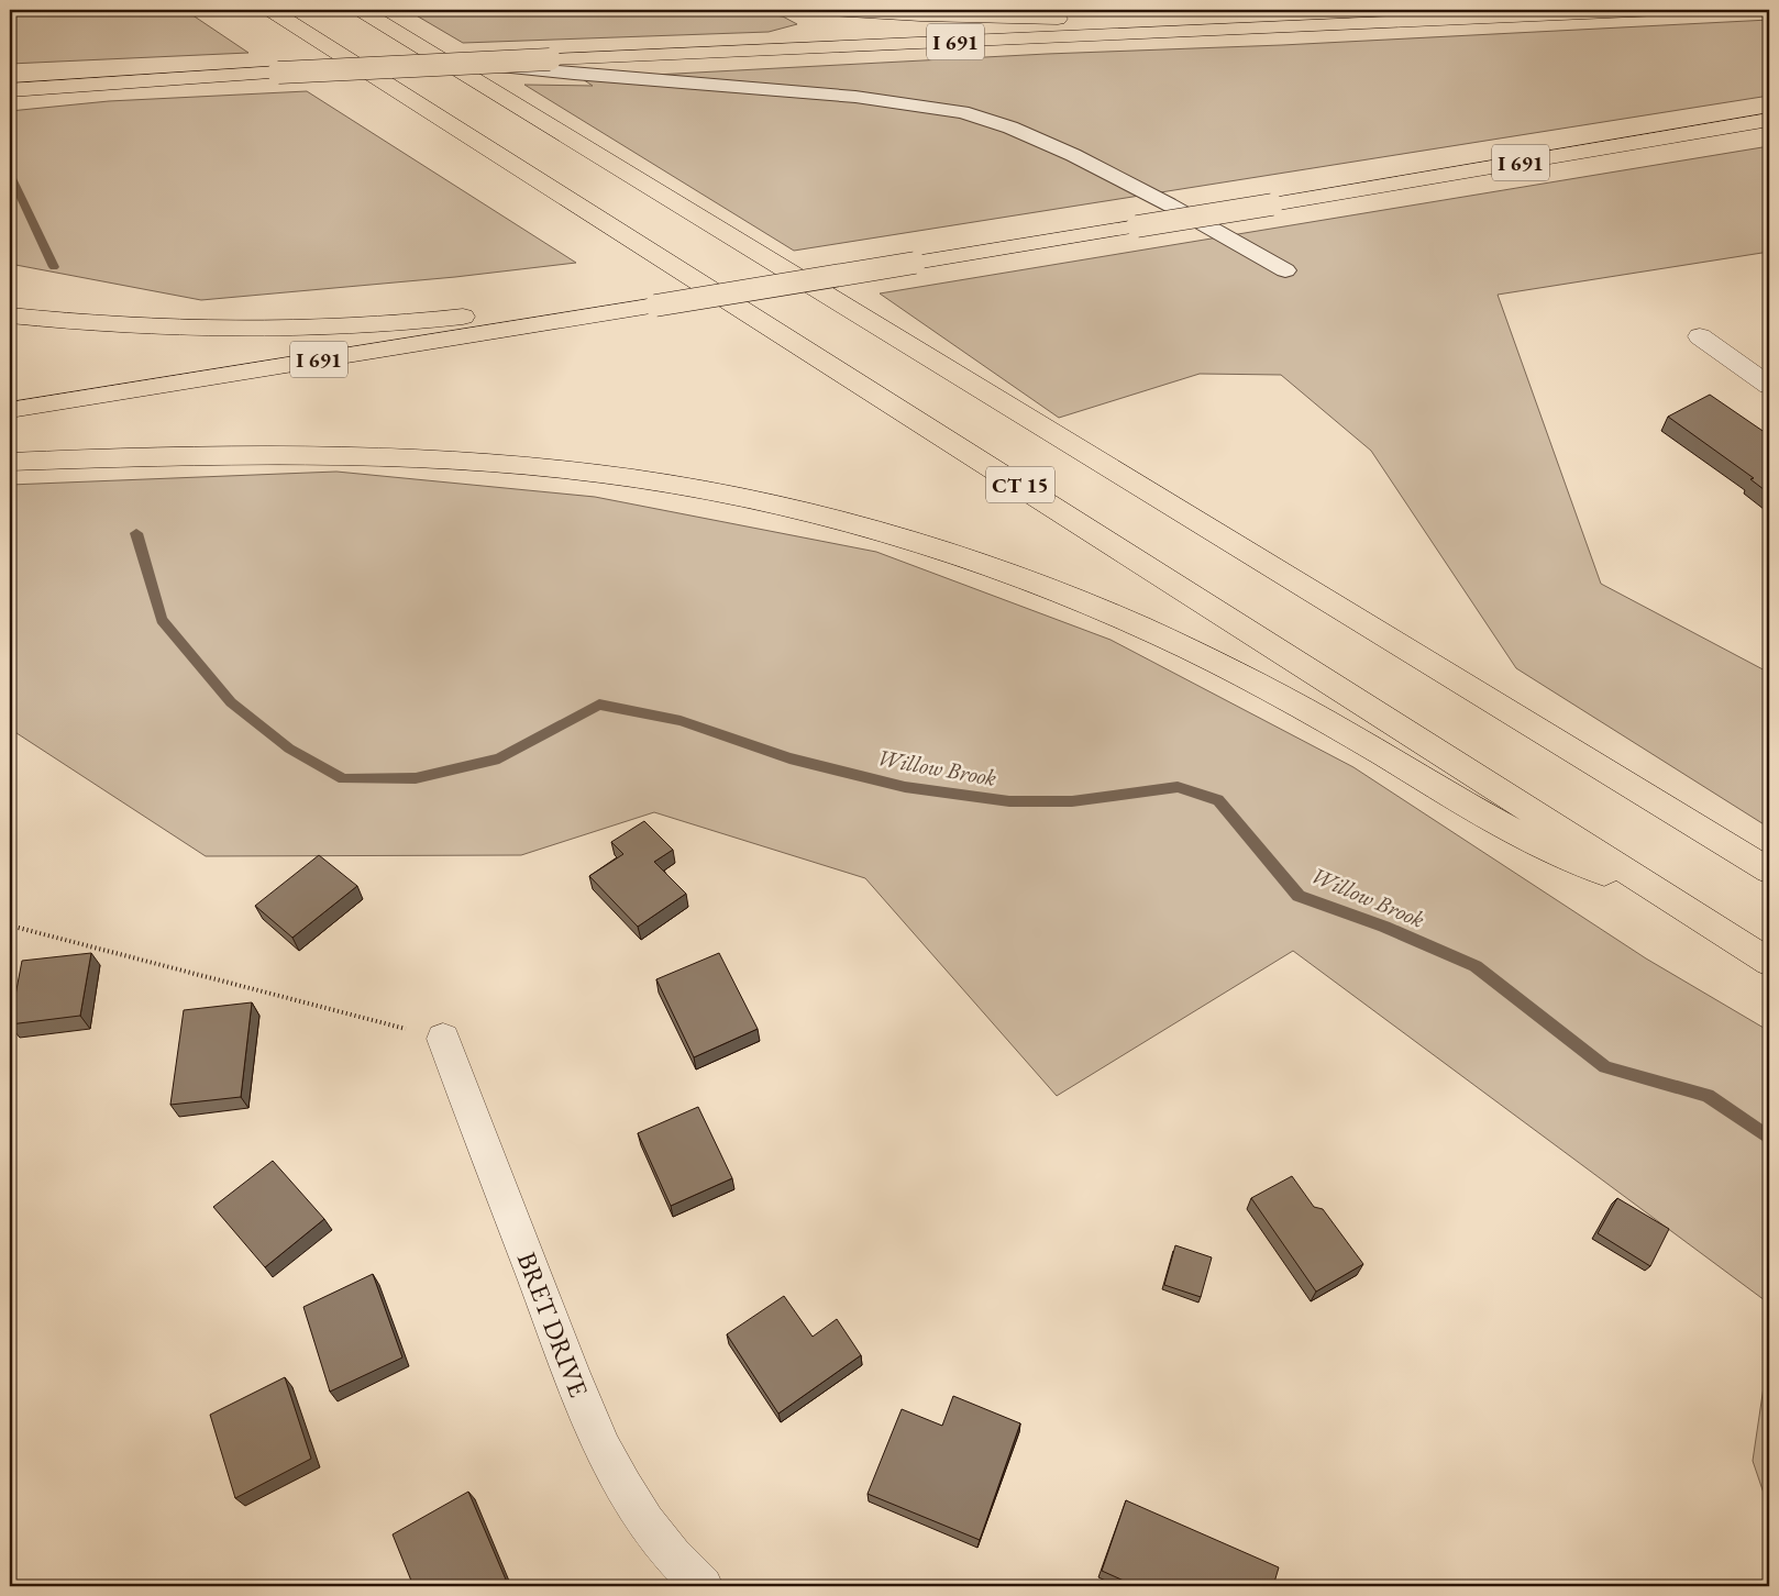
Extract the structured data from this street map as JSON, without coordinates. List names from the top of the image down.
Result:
{
  "streets": {
    "highway": ["I 691", "CT 15"],
    "street": ["BRET DRIVE"]
  },
  "water": ["Willow Brook"]
}
